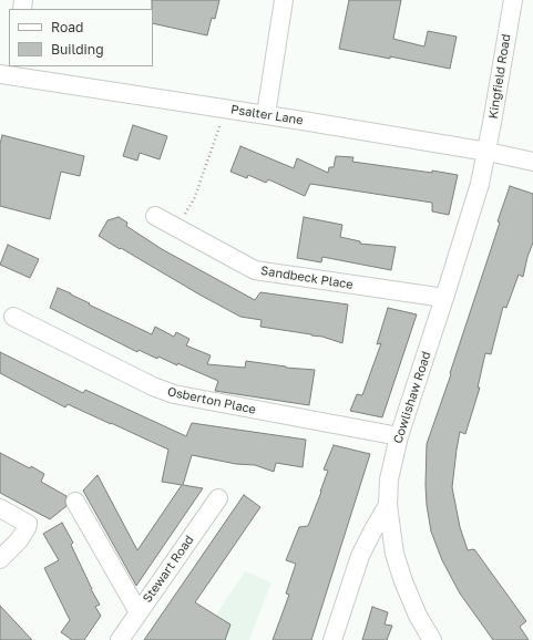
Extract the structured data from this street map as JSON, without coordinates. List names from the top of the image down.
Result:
{
  "streets": {
    "street": [
      "Kingfield Road",
      "Psalter Lane",
      "Sandbeck Place",
      "Cowlishaw Road",
      "Osberton Place",
      "Stewart Road"
    ]
  },
  "crossings": [
    ["Kingfield Road", "Psalter Lane"],
    ["Kingfield Road", "Cowlishaw Road"],
    ["Psalter Lane", "Cowlishaw Road"],
    ["Sandbeck Place", "Cowlishaw Road"],
    ["Cowlishaw Road", "Osberton Place"]
  ],
  "legend": ["Road", "Building"]
}
